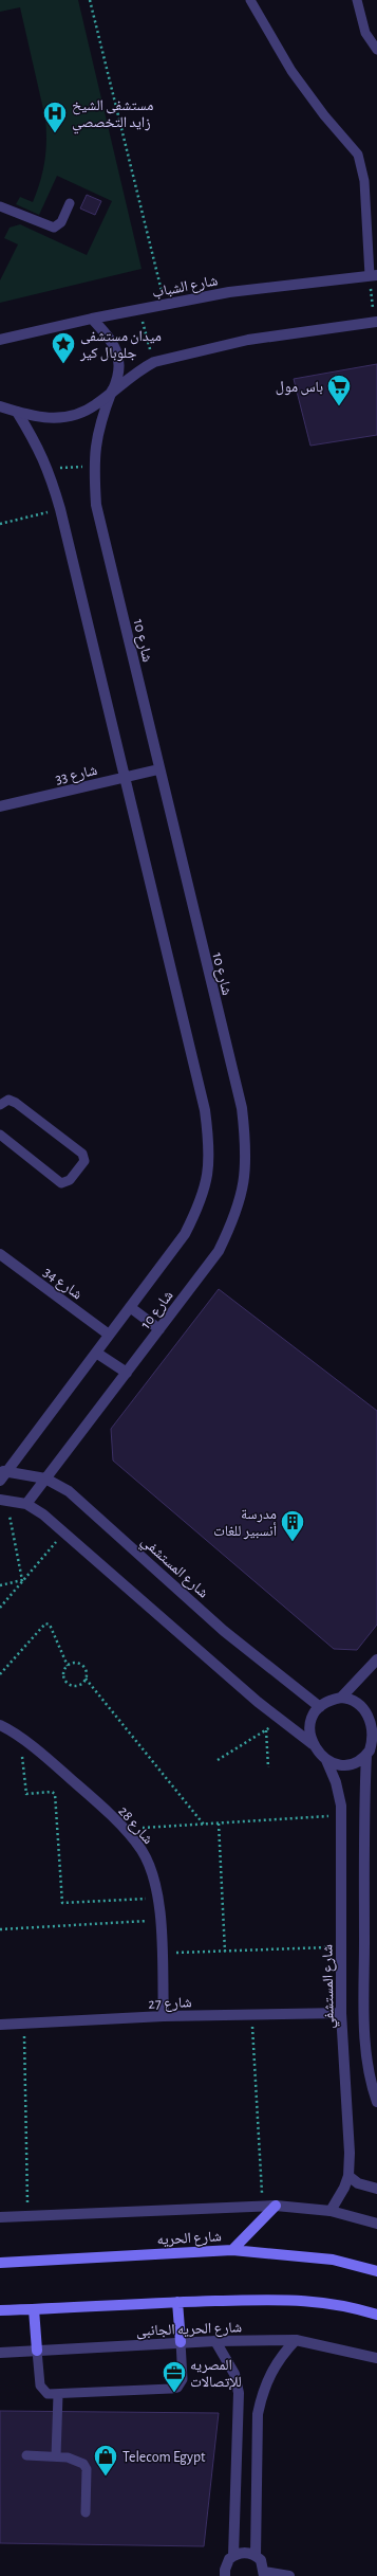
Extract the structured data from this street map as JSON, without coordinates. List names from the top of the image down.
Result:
{
  "streets": {
    "main road": ["شارع الحريه"],
    "street": [
      "شارع الشباب",
      "شارع 10",
      "شارع 33",
      "شارع 34",
      "شارع المستشفي",
      "شارع 28",
      "شارع 27",
      "شارع الحريه الجانبى"
    ]
  },
  "crossings": [
    ["شارع الشباب", "شارع 10"],
    ["شارع 10", "شارع 33"],
    ["شارع 10", "شارع 34"],
    ["شارع 10", "شارع المستشفي"],
    ["شارع المستشفي", "شارع 27"],
    ["شارع 28", "شارع 27"]
  ],
  "places": {
    "hospital": ["مستشفى الشيخ زايد التخصصي"],
    "place": ["ميدان مستشفى جلوبال كير"],
    "supermarket": ["باس مول"],
    "building": ["مدرسة أنسبير للغات"],
    "office": ["المصريه للإتصالات"],
    "shop": ["Telecom Egypt"]
  }
}
